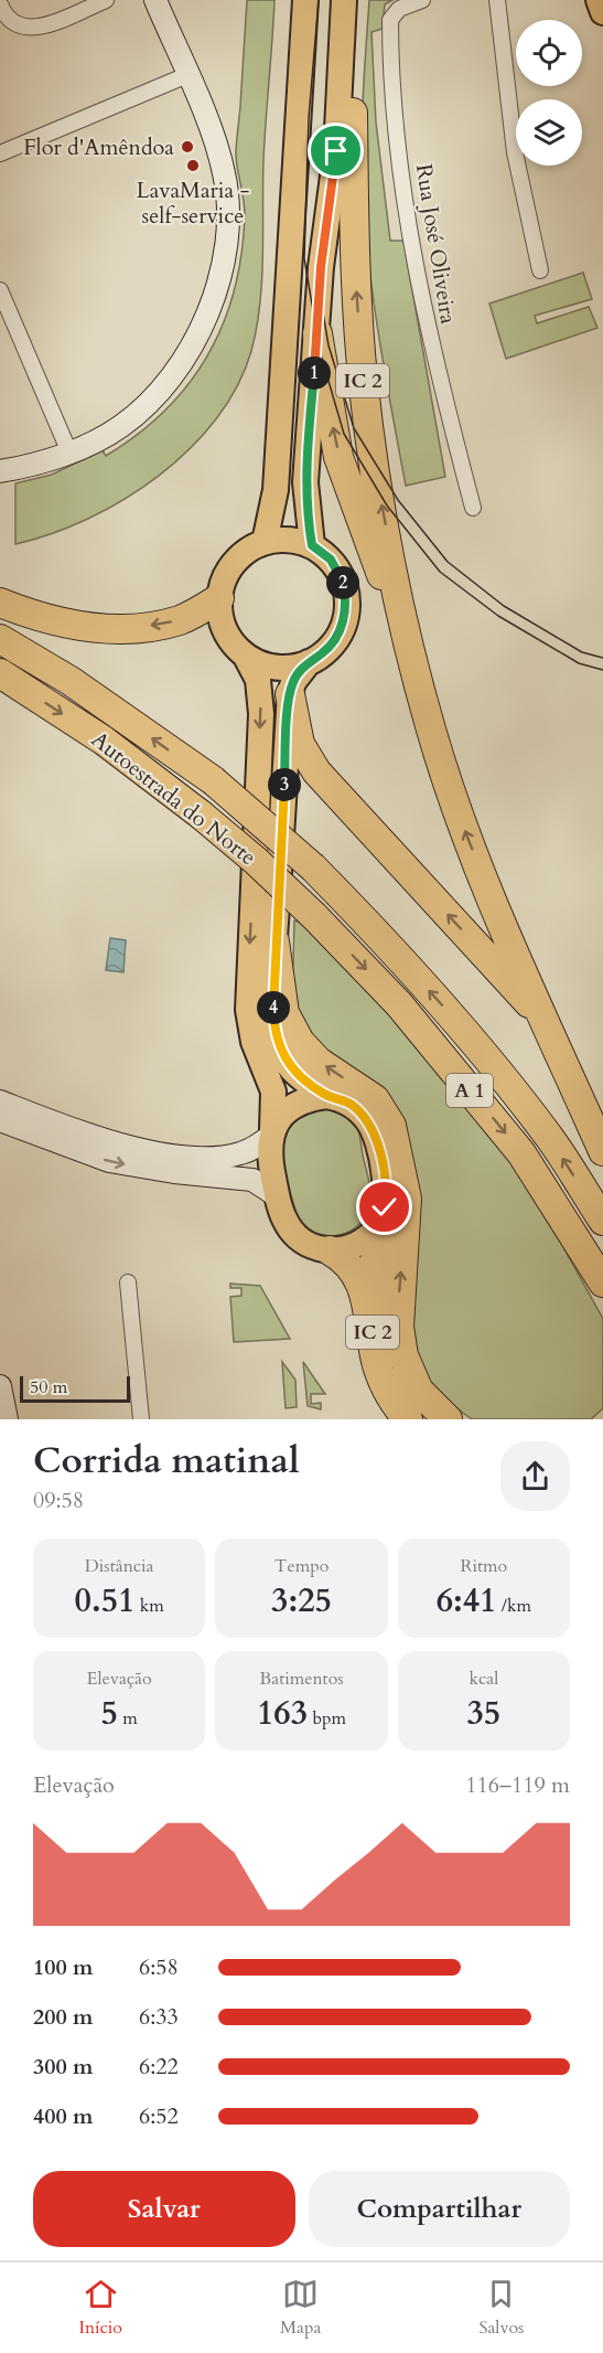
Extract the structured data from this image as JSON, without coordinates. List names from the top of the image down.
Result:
{
  "streets": {
    "highway": ["IC 2", "Autoestrada do Norte", "A 1"],
    "street": ["Rua José Oliveira"]
  },
  "places": ["Flor d'Amêndoa", "LavaMaria - self-service"],
  "scale_bar": "50 m",
  "page": {
    "pins": [
      "1",
      "2",
      "3",
      "4"
    ],
    "scale": "50 m",
    "heading": ["Corrida matinal", "09:58"],
    "stats": [
      ["Distância", "0.51 km"],
      ["Tempo", "3:25"],
      ["Ritmo", "6:41 /km"],
      ["Elevação", "5 m"],
      ["Batimentos", "163 bpm"],
      ["kcal", "35"]
    ],
    "chart": ["Elevação", "116–119 m"],
    "list": [
      {
        "name": "100 m",
        "note": "6:58"
      },
      {
        "name": "200 m",
        "note": "6:33"
      },
      {
        "name": "300 m",
        "note": "6:22"
      },
      {
        "name": "400 m",
        "note": "6:52"
      }
    ],
    "buttons": ["Salvar", "Compartilhar"],
    "tabs": ["Início", "Mapa", "Salvos"]
  }
}
